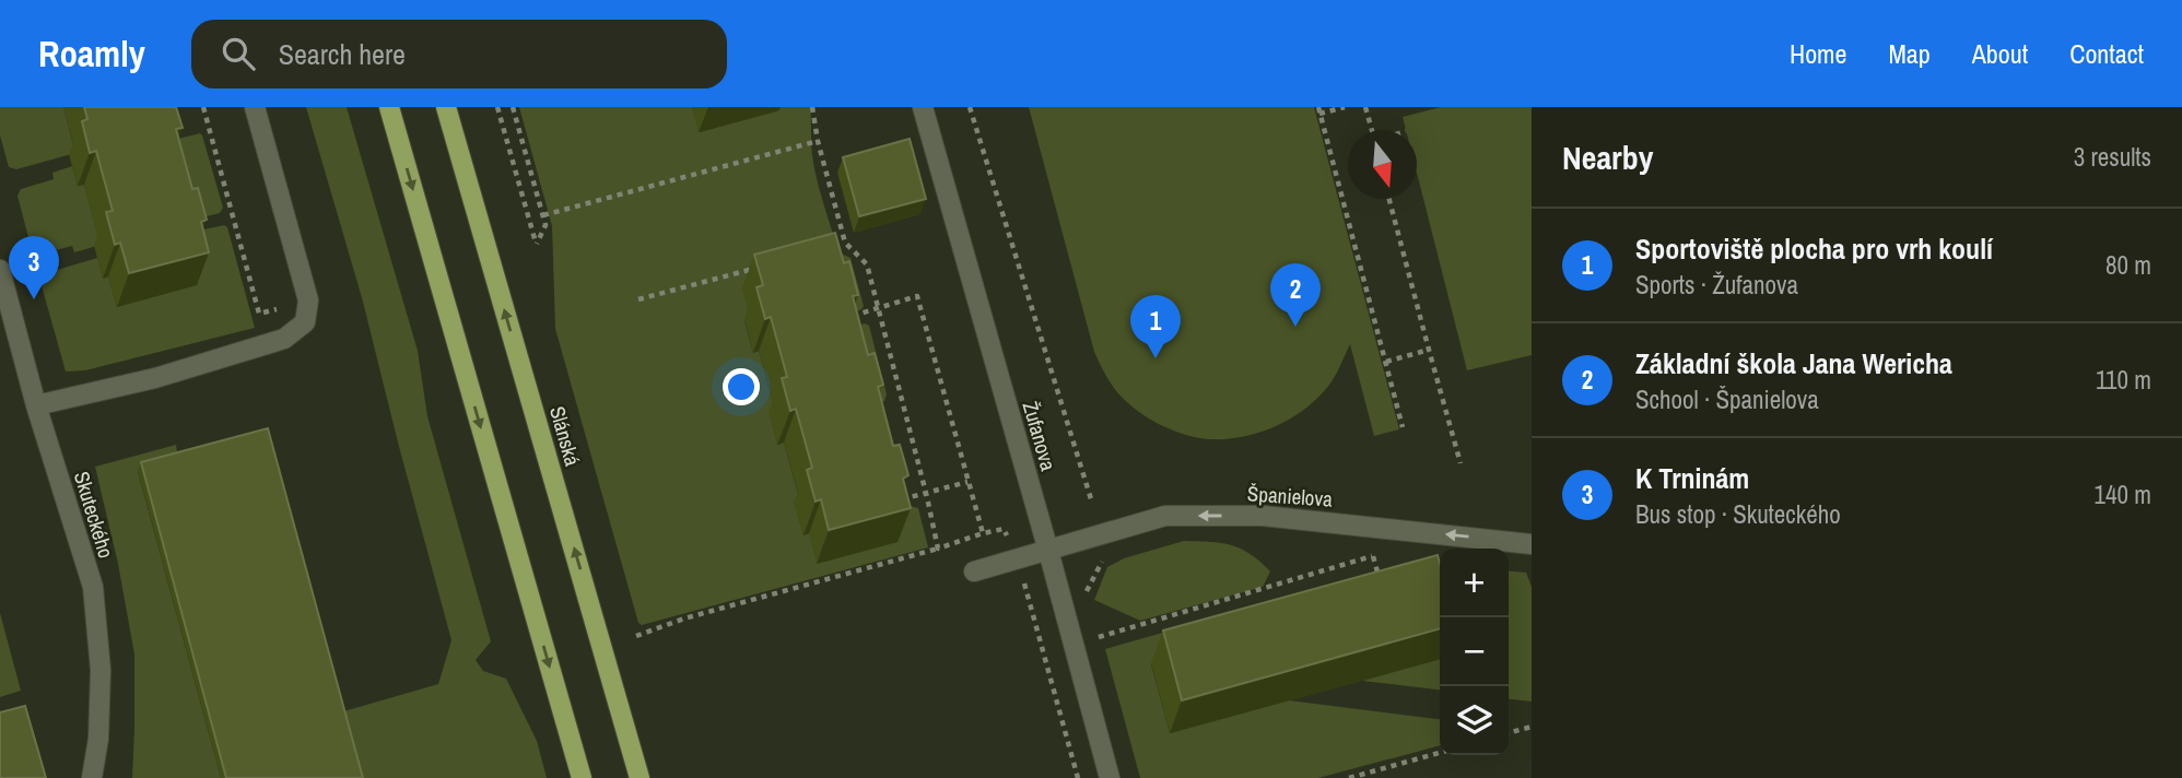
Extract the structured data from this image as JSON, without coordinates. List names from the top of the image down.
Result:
{
  "streets": {
    "main road": ["Slánská"],
    "street": ["Žufanova", "Španielova", "Skuteckého"]
  },
  "crossings": [
    ["Žufanova", "Španielova"]
  ],
  "one_way": ["Španielova"],
  "north": "bottom",
  "page": {
    "header": "Roamly",
    "search": "Search here",
    "nav": [
      "Home",
      "Map",
      "About",
      "Contact"
    ],
    "heading": ["Nearby", "3 results"],
    "list": [
      {
        "mark": "1",
        "name": "Sportoviště plocha pro vrh koulí",
        "note": "Sports · Žufanova",
        "value": "80 m"
      },
      {
        "mark": "2",
        "name": "Základní škola Jana Wericha",
        "note": "School · Španielova",
        "value": "110 m"
      },
      {
        "mark": "3",
        "name": "K Trninám",
        "note": "Bus stop · Skuteckého",
        "value": "140 m"
      }
    ],
    "pins": ["3", "2", "1"],
    "map_buttons": ["+", "−"]
  }
}
